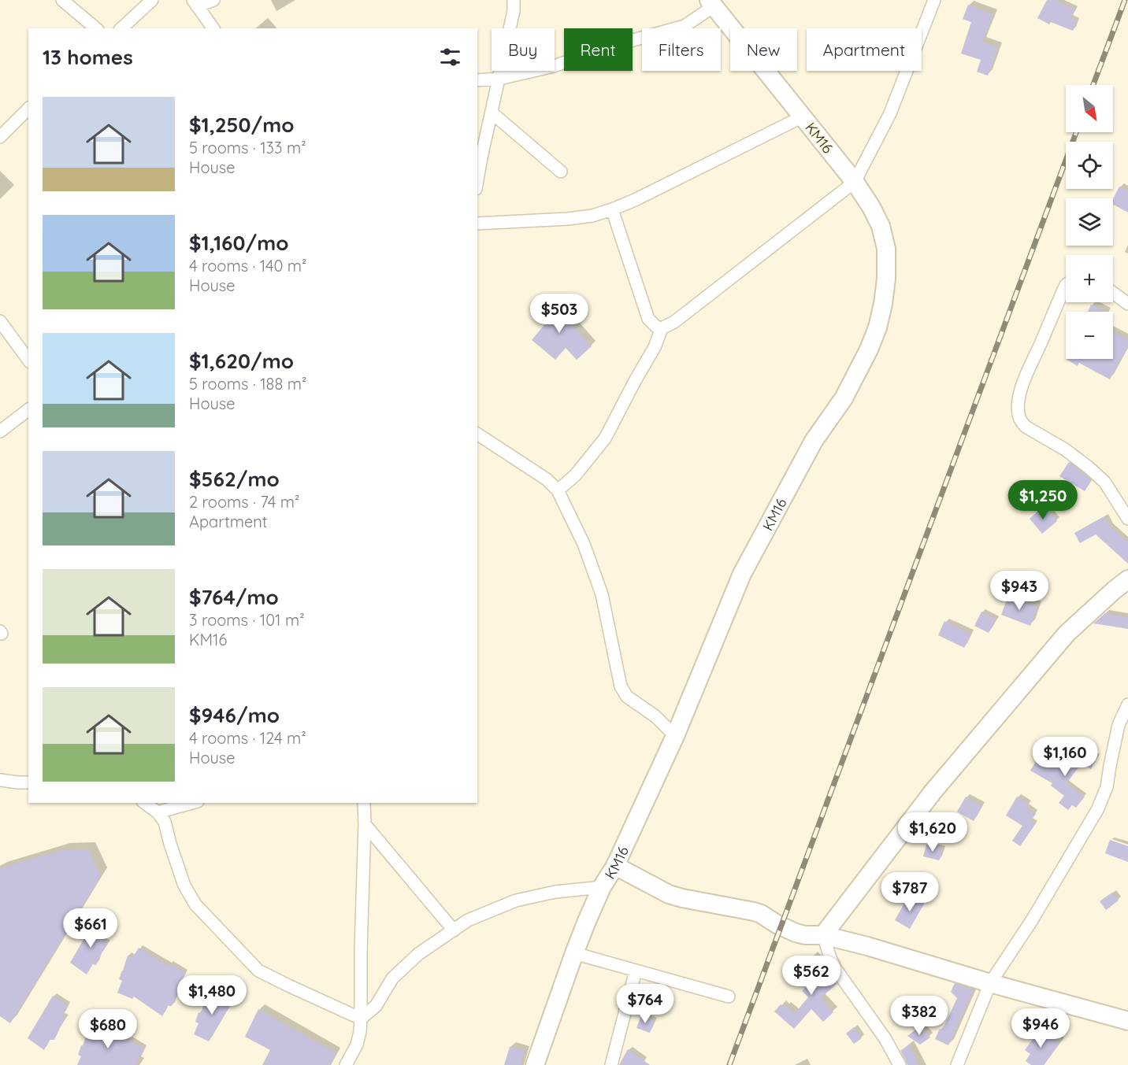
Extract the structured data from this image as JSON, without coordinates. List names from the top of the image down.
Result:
{
  "streets": {
    "street": ["KM16"]
  },
  "north": "bottom right",
  "page": {
    "chip": [
      "Buy",
      "Rent",
      "Filters",
      "New",
      "Apartment"
    ],
    "heading": "13 homes",
    "map_buttons": ["+", "−"],
    "list": [
      {
        "name": "$1,250/mo",
        "note": "5 rooms · 133 m² · House"
      },
      {
        "name": "$1,160/mo",
        "note": "4 rooms · 140 m² · House"
      },
      {
        "name": "$1,620/mo",
        "note": "5 rooms · 188 m² · House"
      },
      {
        "name": "$562/mo",
        "note": "2 rooms · 74 m² · Apartment"
      },
      {
        "name": "$764/mo",
        "note": "3 rooms · 101 m² · KM16"
      },
      {
        "name": "$946/mo",
        "note": "4 rooms · 124 m² · House"
      }
    ],
    "price": [
      "$503",
      "$1,250",
      "$943",
      "$1,160",
      "$1,620",
      "$787",
      "$661",
      "$562",
      "$1,480",
      "$764",
      "$382",
      "$946",
      "$680"
    ]
  }
}
